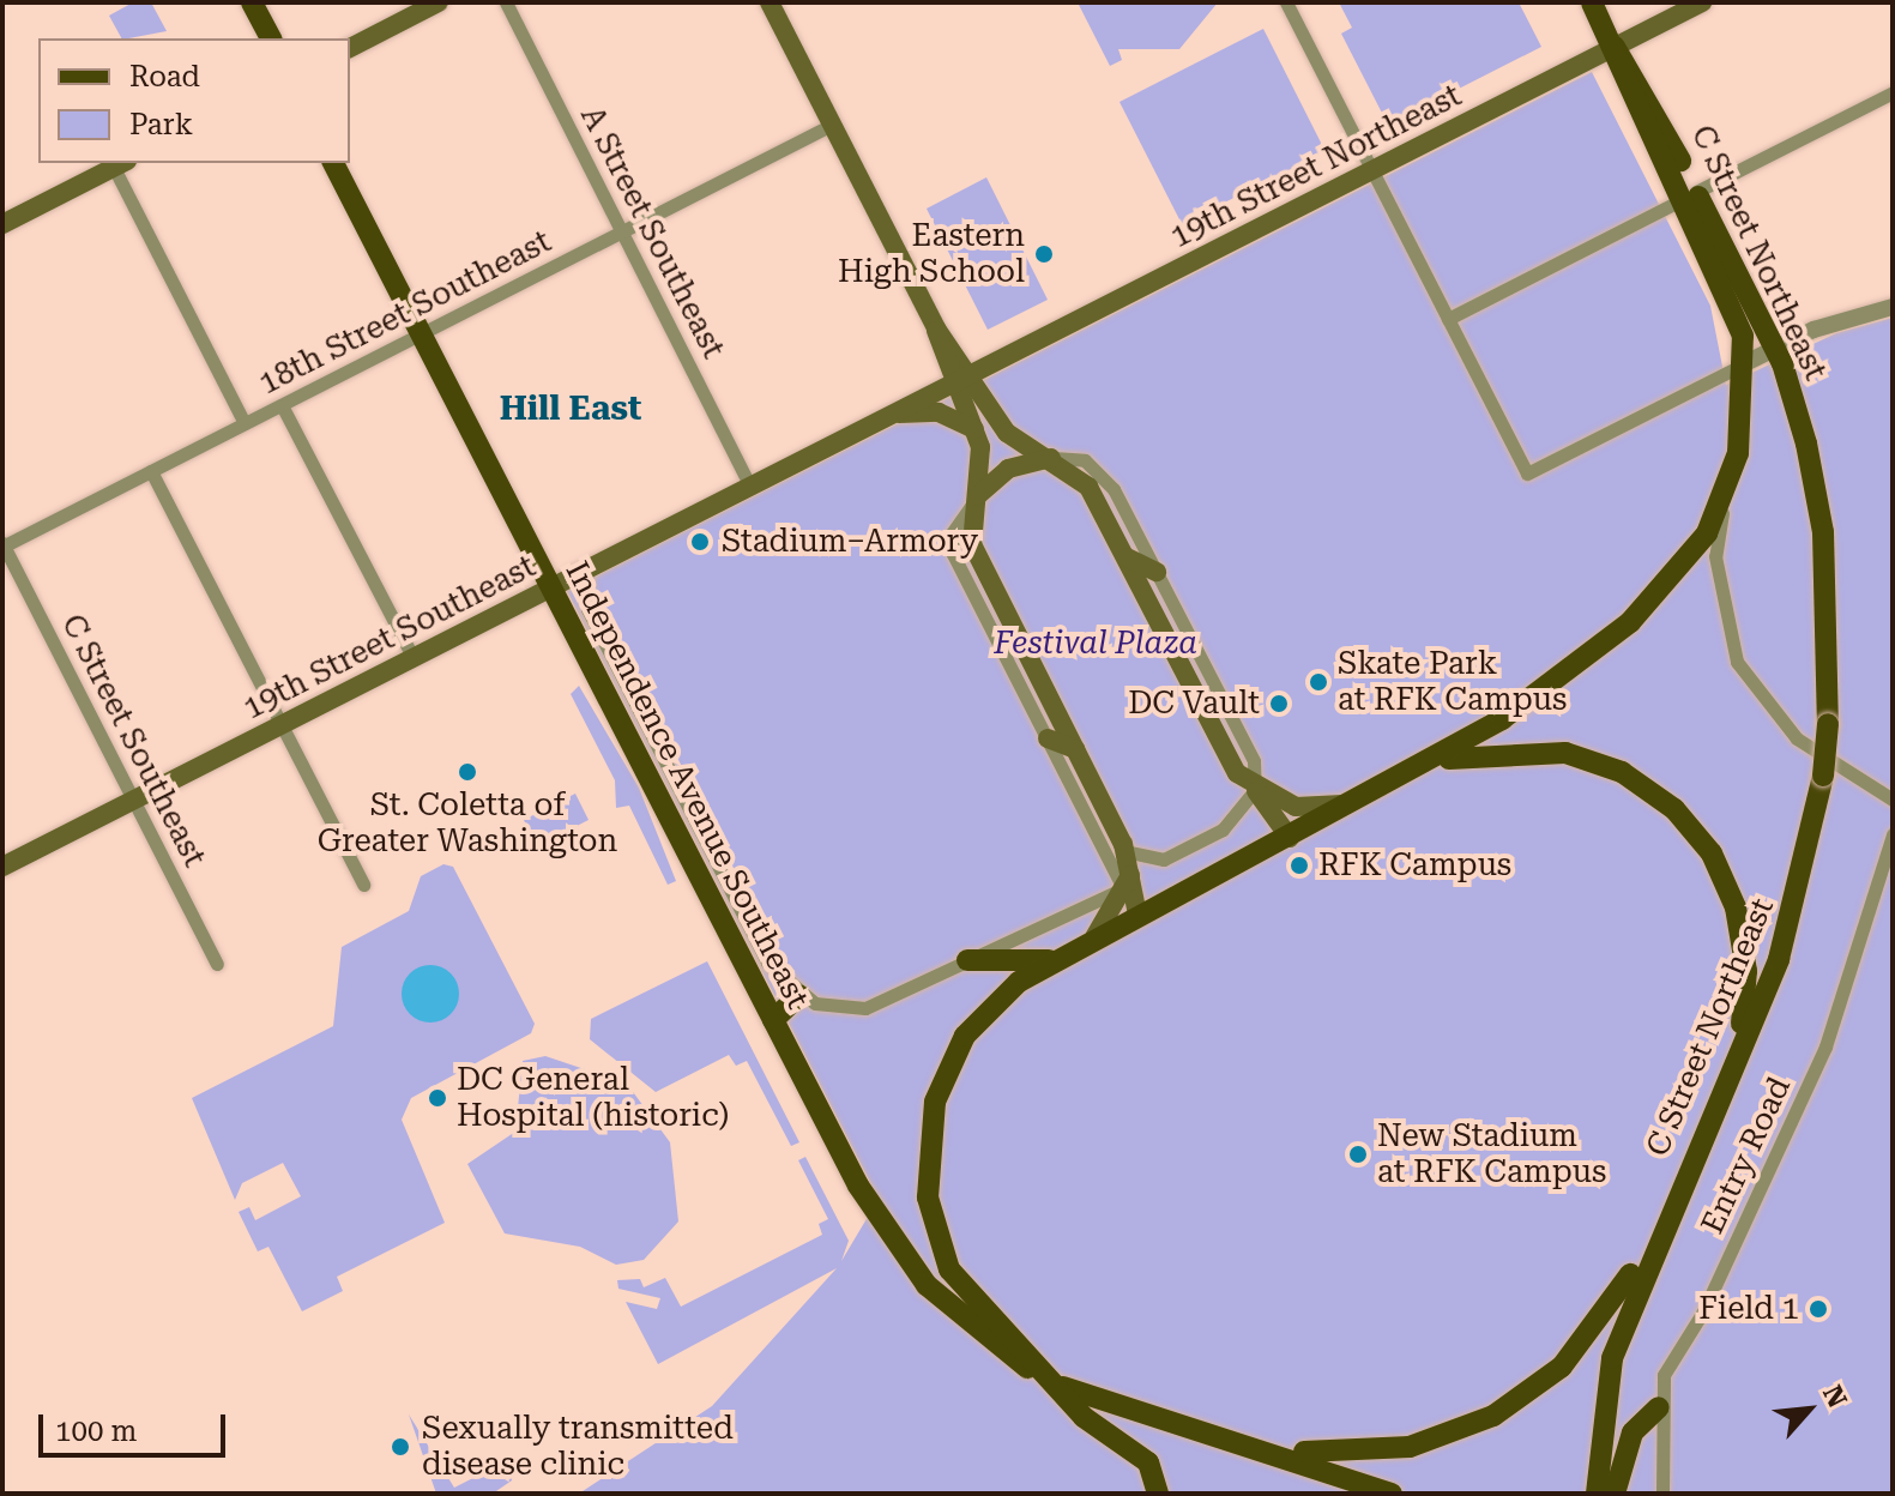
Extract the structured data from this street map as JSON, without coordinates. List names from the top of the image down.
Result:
{
  "streets": {
    "main road": [
      "19th Street Northeast",
      "C Street Northeast",
      "19th Street Southeast",
      "Independence Avenue Southeast"
    ],
    "street": [
      "A Street Southeast",
      "18th Street Southeast",
      "C Street Southeast",
      "Entry Road"
    ]
  },
  "crossings": [
    ["19th Street Northeast", "C Street Northeast"],
    ["19th Street Northeast", "19th Street Southeast"],
    ["A Street Southeast", "18th Street Southeast"],
    ["A Street Southeast", "19th Street Southeast"],
    ["C Street Northeast", "Independence Avenue Southeast"],
    ["18th Street Southeast", "C Street Southeast"],
    ["18th Street Southeast", "Independence Avenue Southeast"],
    ["19th Street Southeast", "C Street Southeast"],
    ["19th Street Southeast", "Independence Avenue Southeast"]
  ],
  "districts": ["Hill East"],
  "parks": ["Festival Plaza"],
  "places": [
    "Eastern High School",
    "Stadium–Armory",
    "Skate Park at RFK Campus",
    "DC Vault",
    "St. Coletta of Greater Washington",
    "RFK Campus",
    "DC General Hospital (historic)",
    "New Stadium at RFK Campus",
    "Field 1",
    "Sexually transmitted disease clinic"
  ],
  "legend": ["Road", "Park"],
  "scale_bar": "100 m",
  "north": "top right"
}
